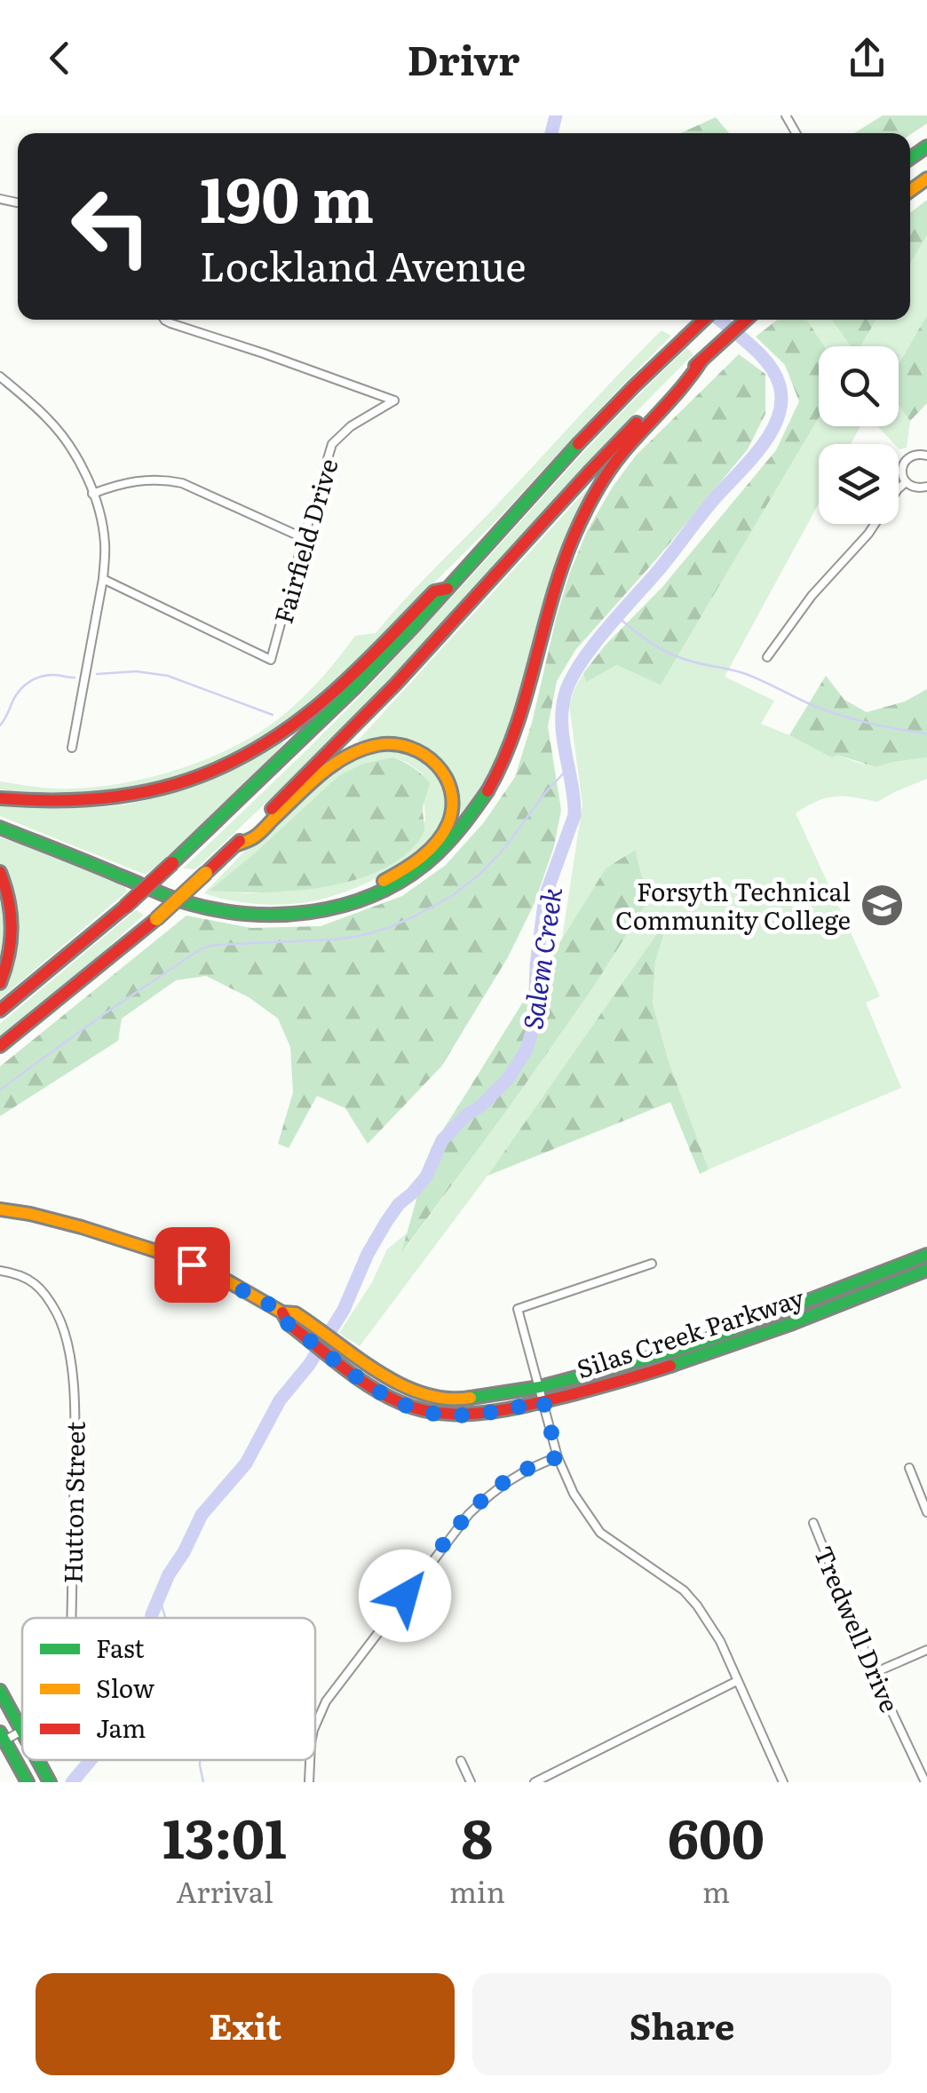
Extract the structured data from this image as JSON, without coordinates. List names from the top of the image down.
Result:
{
  "streets": {
    "main road": ["Silas Creek Parkway"],
    "street": ["Fairfield Drive", "Hutton Street", "Tredwell Drive"]
  },
  "water": ["Salem Creek"],
  "places": {
    "school or university": ["Forsyth Technical Community College"]
  },
  "legend": ["Fast", "Slow", "Jam"],
  "page": {
    "header": "Drivr",
    "turn": ["190 m", "Lockland Avenue"],
    "eta": [
      "13:01",
      "Arrival",
      "8",
      "min",
      "600",
      "m"
    ],
    "buttons": ["Exit", "Share"]
  }
}
